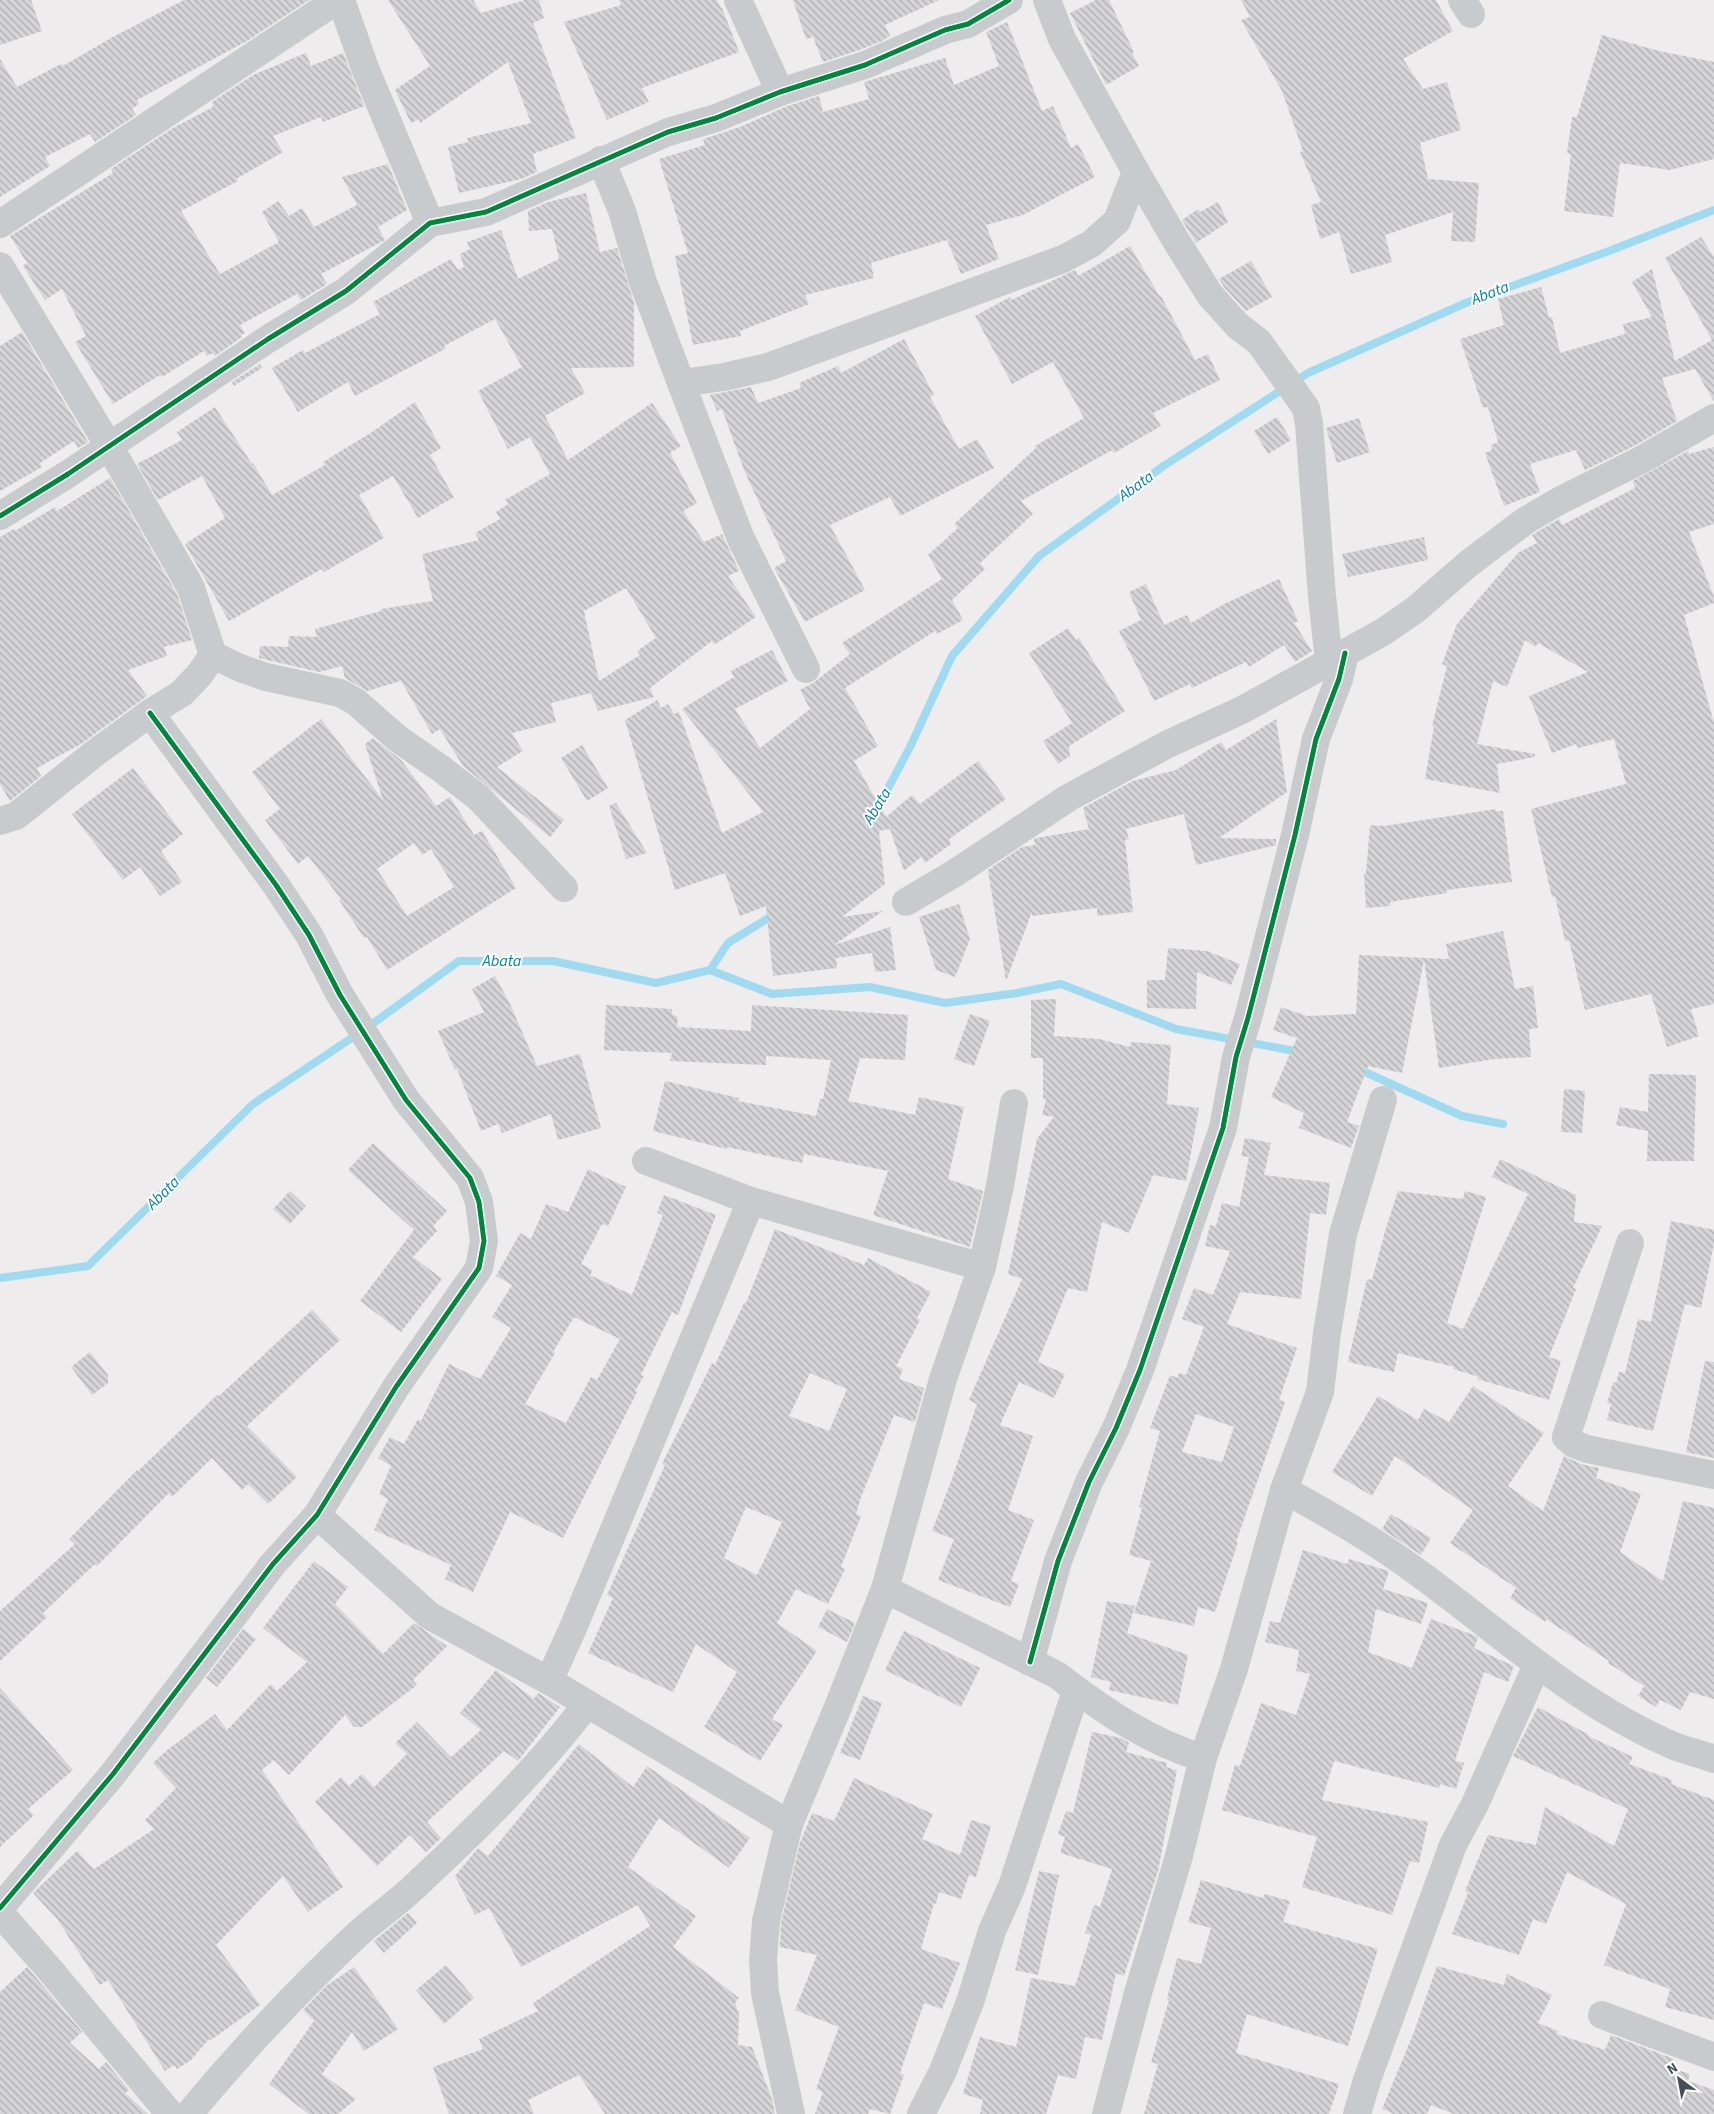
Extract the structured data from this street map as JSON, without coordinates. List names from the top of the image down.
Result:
{
  "water": ["Abata"],
  "north": "top left"
}
